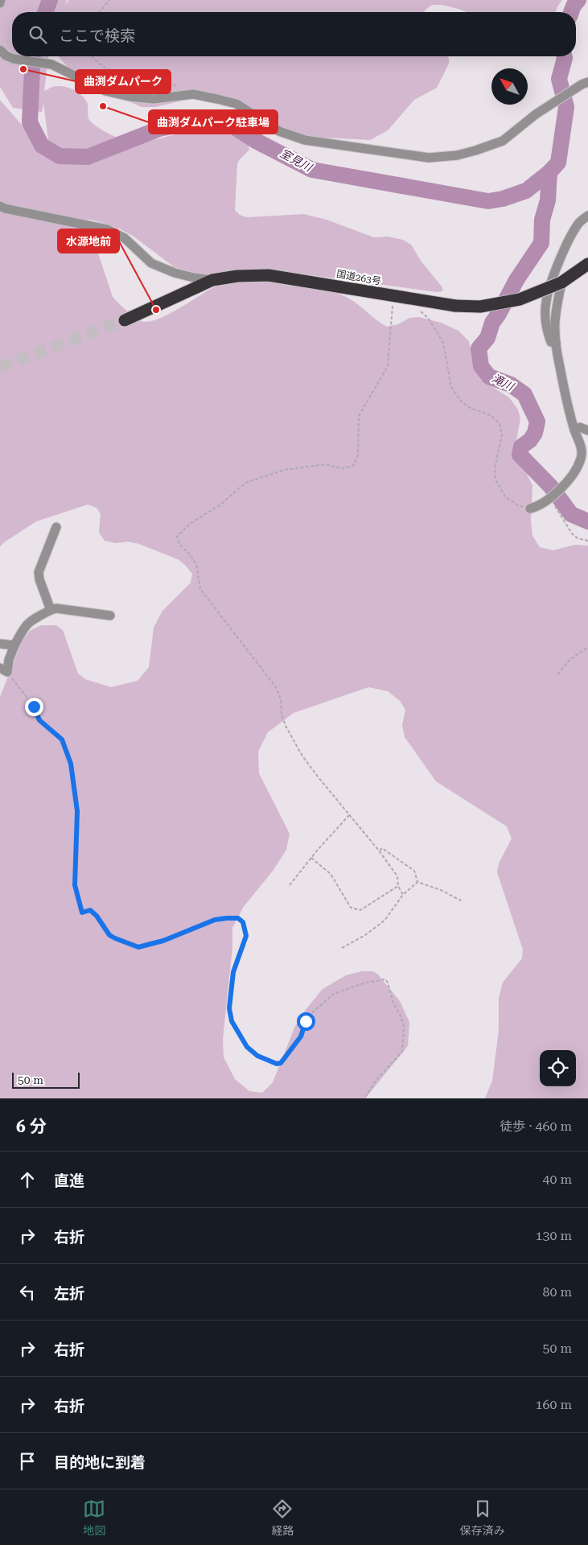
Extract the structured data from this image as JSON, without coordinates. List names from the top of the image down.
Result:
{
  "streets": {
    "highway": ["国道263号"]
  },
  "water": ["室見川", "滝川"],
  "places": ["曲渕ダムパーク", "曲渕ダムパーク駐車場", "水源地前"],
  "scale_bar": "50 m",
  "north": "top left",
  "page": {
    "search": "ここで検索",
    "scale": "50 m",
    "heading": ["6 分", "徒歩 · 460 m"],
    "list": [
      ["直進", "40 m"],
      ["右折", "130 m"],
      ["左折", "80 m"],
      ["右折", "50 m"],
      ["右折", "160 m"],
      "目的地に到着"
    ],
    "nav": ["地図", "経路", "保存済み"]
  }
}
